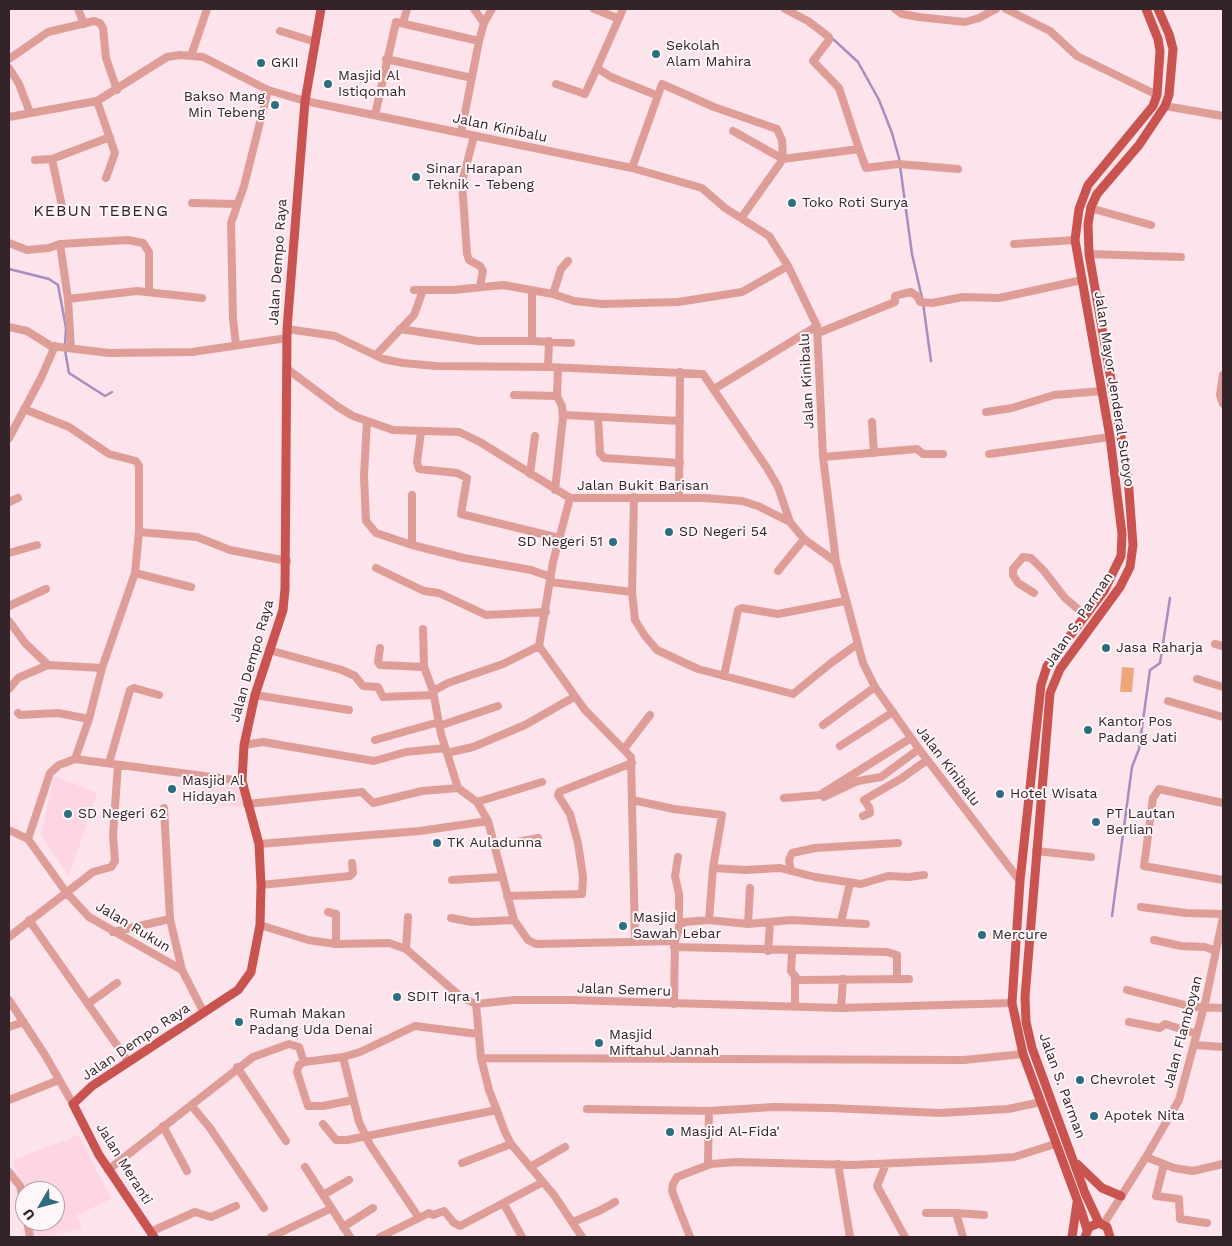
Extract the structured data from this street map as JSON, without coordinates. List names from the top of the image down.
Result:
{
  "streets": {
    "main road": [
      "Jalan Dempo Raya",
      "Jalan Mayor Jenderal Sutoyo",
      "Jalan S. Parman",
      "Jalan Meranti"
    ],
    "street": [
      "Jalan Kinibalu",
      "Jalan Bukit Barisan",
      "Jalan Rukun",
      "Jalan Semeru",
      "Jalan Flamboyan"
    ]
  },
  "crossings": [
    ["Jalan Kinibalu", "Jalan Dempo Raya"],
    ["Jalan Kinibalu", "Jalan Bukit Barisan"],
    ["Jalan Kinibalu", "Jalan S. Parman"],
    ["Jalan Dempo Raya", "Jalan Bukit Barisan"],
    ["Jalan Dempo Raya", "Jalan Meranti"],
    ["Jalan Mayor Jenderal Sutoyo", "Jalan S. Parman"],
    ["Jalan S. Parman", "Jalan Semeru"],
    ["Jalan S. Parman", "Jalan Flamboyan"]
  ],
  "districts": ["KEBUN TEBENG"],
  "places": [
    "Sekolah Alam Mahira",
    "GKII",
    "Masjid Al Istiqomah",
    "Bakso Mang Min Tebeng",
    "Sinar Harapan Teknik - Tebeng",
    "Toko Roti Surya",
    "SD Negeri 54",
    "SD Negeri 51",
    "Jasa Raharja",
    "Kantor Pos Padang Jati",
    "Masjid Al Hidayah",
    "Hotel Wisata",
    "SD Negeri 62",
    "PT Lautan Berlian",
    "TK Auladunna",
    "Masjid Sawah Lebar",
    "Mercure",
    "SDIT Iqra 1",
    "Rumah Makan Padang Uda Denai",
    "Masjid Miftahul Jannah",
    "Chevrolet",
    "Apotek Nita",
    "Masjid Al-Fida'"
  ],
  "north": "bottom left"
}
